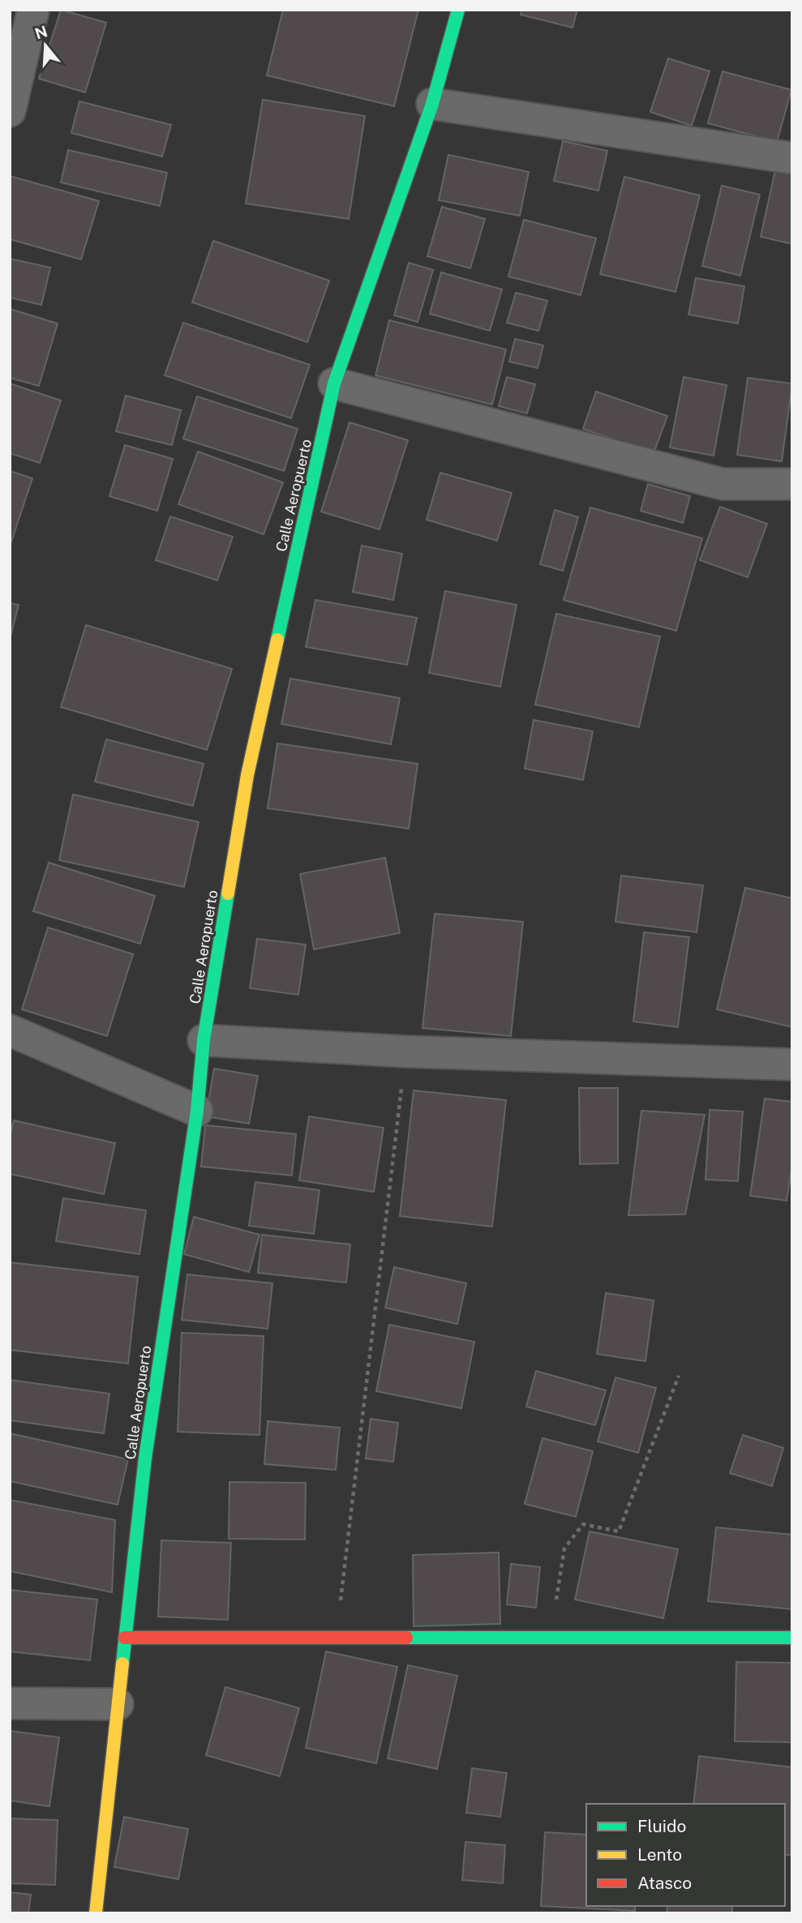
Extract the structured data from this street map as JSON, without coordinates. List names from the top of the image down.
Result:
{
  "streets": {
    "street": ["Calle Aeropuerto"]
  },
  "legend": ["Fluido", "Lento", "Atasco"],
  "north": "top"
}
